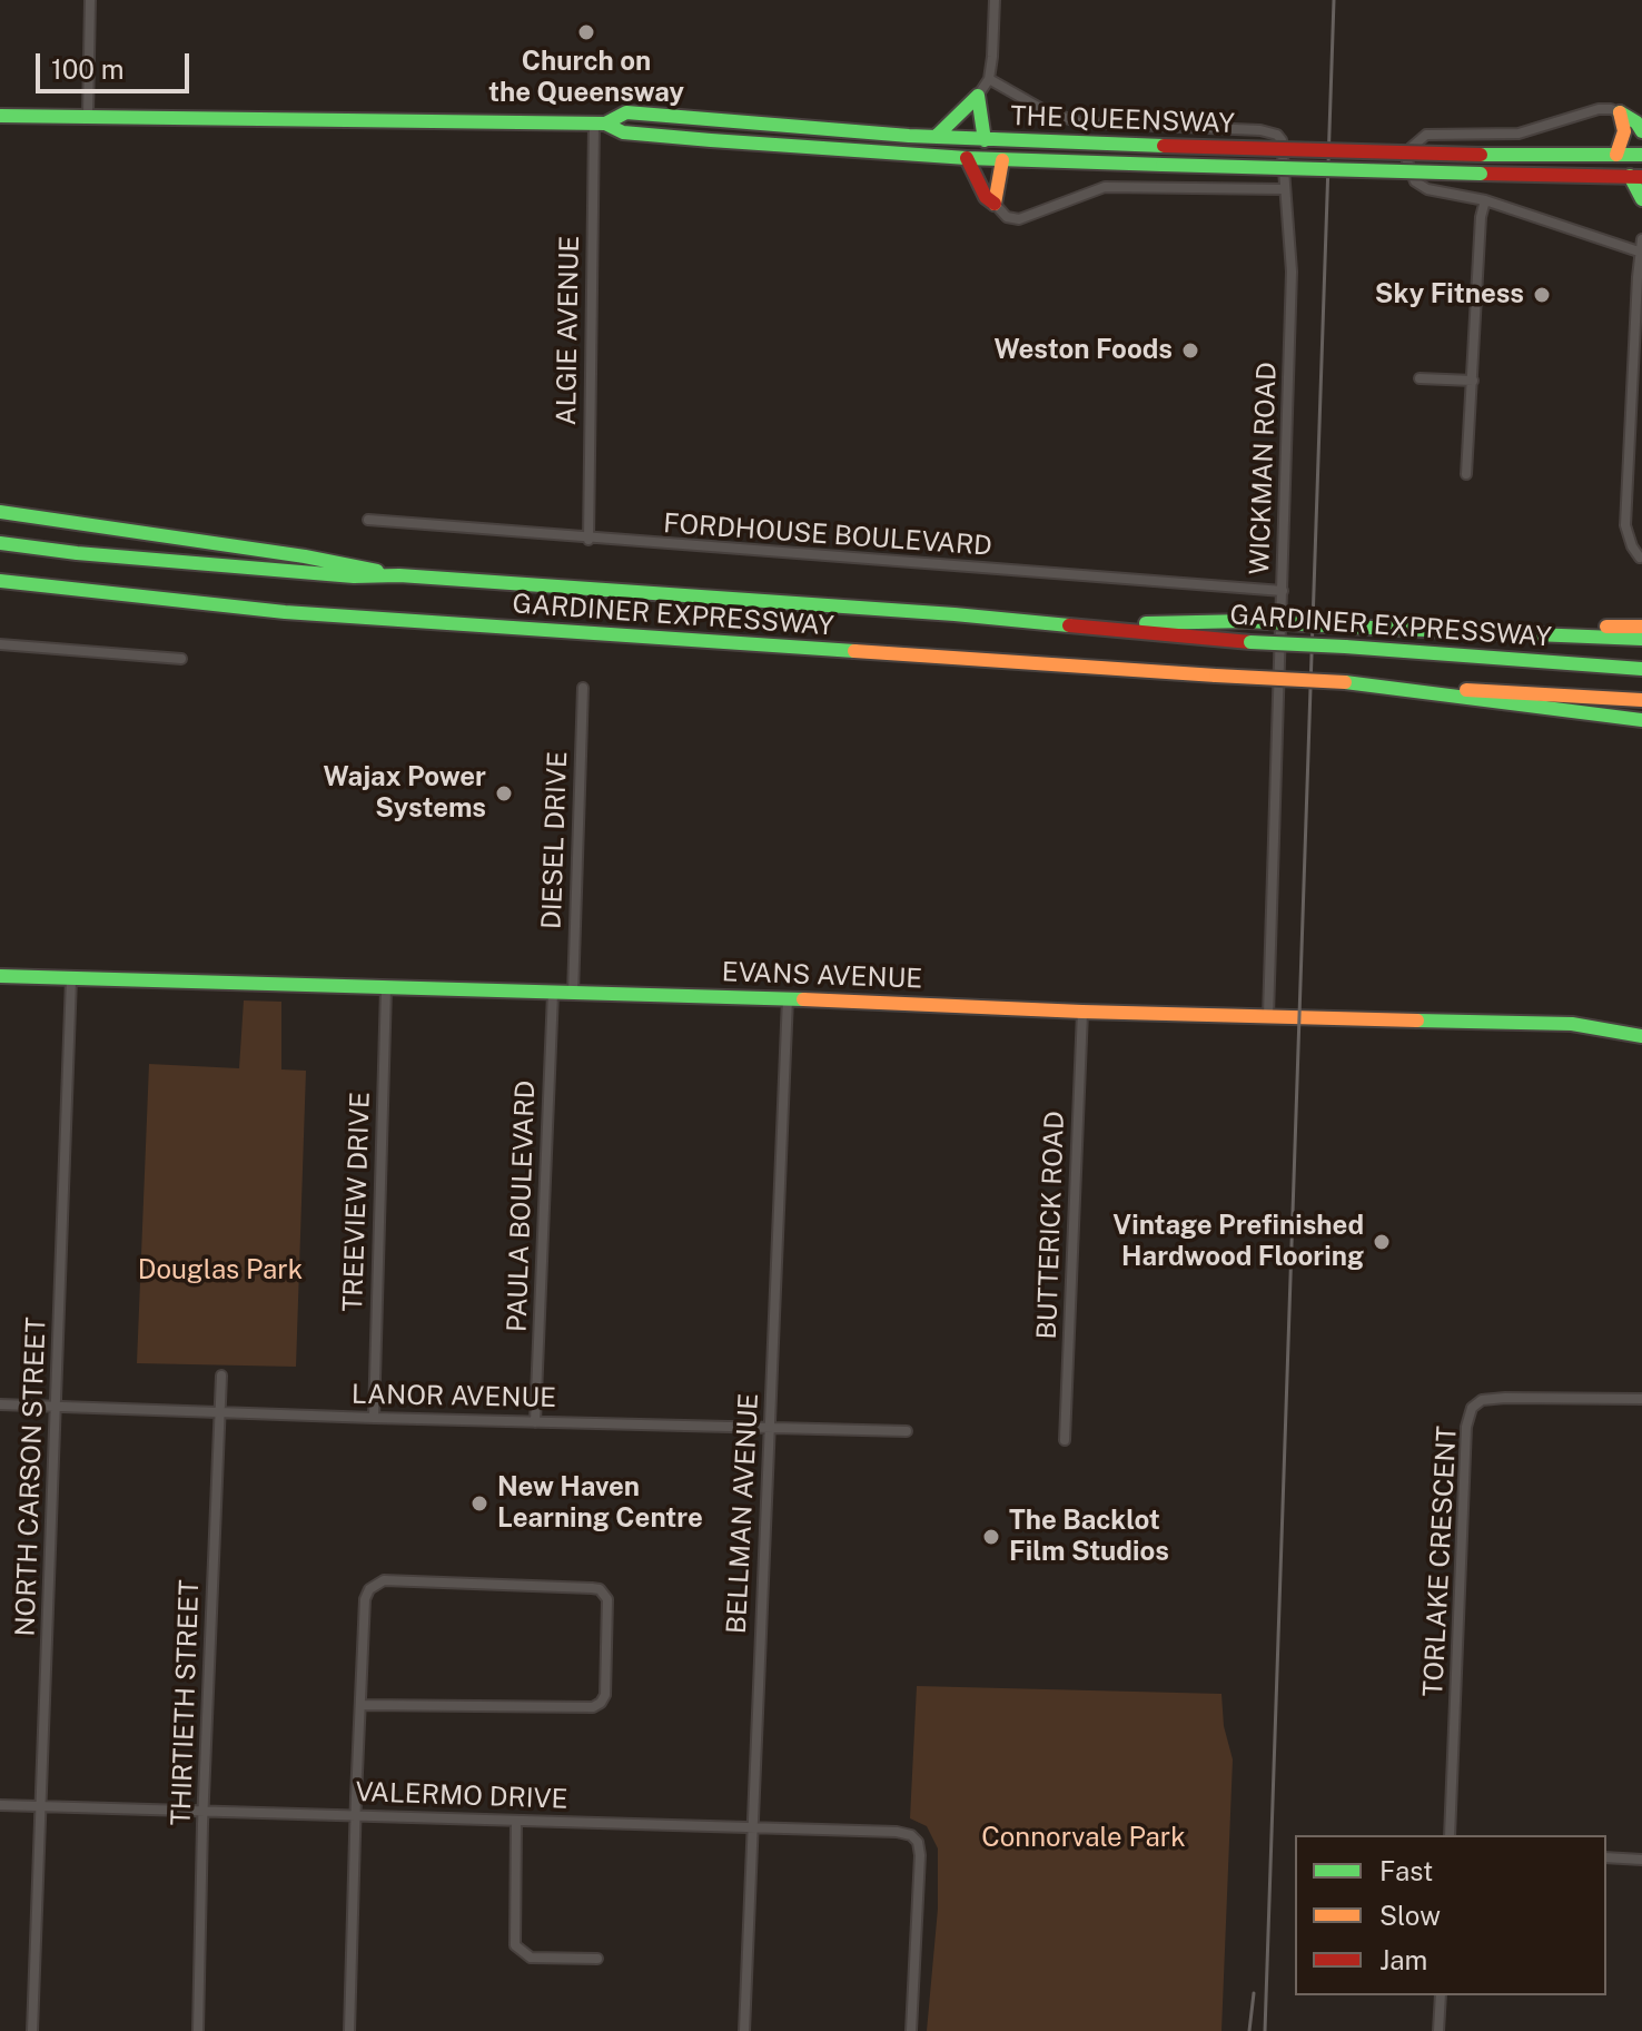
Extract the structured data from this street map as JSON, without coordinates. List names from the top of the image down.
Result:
{
  "streets": {
    "main road": ["THE QUEENSWAY", "GARDINER EXPRESSWAY", "EVANS AVENUE"],
    "street": [
      "ALGIE AVENUE",
      "WICKMAN ROAD",
      "FORDHOUSE BOULEVARD",
      "DIESEL DRIVE",
      "TREEVIEW DRIVE",
      "PAULA BOULEVARD",
      "BUTTERICK ROAD",
      "LANOR AVENUE",
      "NORTH CARSON STREET",
      "BELLMAN AVENUE",
      "TORLAKE CRESCENT",
      "THIRTIETH STREET",
      "VALERMO DRIVE"
    ]
  },
  "crossings": [
    ["THE QUEENSWAY", "ALGIE AVENUE"],
    ["ALGIE AVENUE", "FORDHOUSE BOULEVARD"],
    ["WICKMAN ROAD", "FORDHOUSE BOULEVARD"],
    ["WICKMAN ROAD", "EVANS AVENUE"],
    ["DIESEL DRIVE", "EVANS AVENUE"],
    ["EVANS AVENUE", "TREEVIEW DRIVE"],
    ["EVANS AVENUE", "PAULA BOULEVARD"],
    ["EVANS AVENUE", "BUTTERICK ROAD"],
    ["EVANS AVENUE", "NORTH CARSON STREET"],
    ["EVANS AVENUE", "BELLMAN AVENUE"],
    ["TREEVIEW DRIVE", "LANOR AVENUE"],
    ["PAULA BOULEVARD", "LANOR AVENUE"],
    ["LANOR AVENUE", "NORTH CARSON STREET"],
    ["LANOR AVENUE", "BELLMAN AVENUE"],
    ["LANOR AVENUE", "THIRTIETH STREET"],
    ["NORTH CARSON STREET", "VALERMO DRIVE"],
    ["BELLMAN AVENUE", "VALERMO DRIVE"],
    ["THIRTIETH STREET", "VALERMO DRIVE"]
  ],
  "parks": ["Douglas Park", "Connorvale Park"],
  "places": [
    "Church on the Queensway",
    "Sky Fitness",
    "Weston Foods",
    "Wajax Power Systems",
    "Vintage Prefinished Hardwood Flooring",
    "New Haven Learning Centre",
    "The Backlot Film Studios"
  ],
  "legend": ["Fast", "Slow", "Jam"],
  "scale_bar": "100 m"
}
